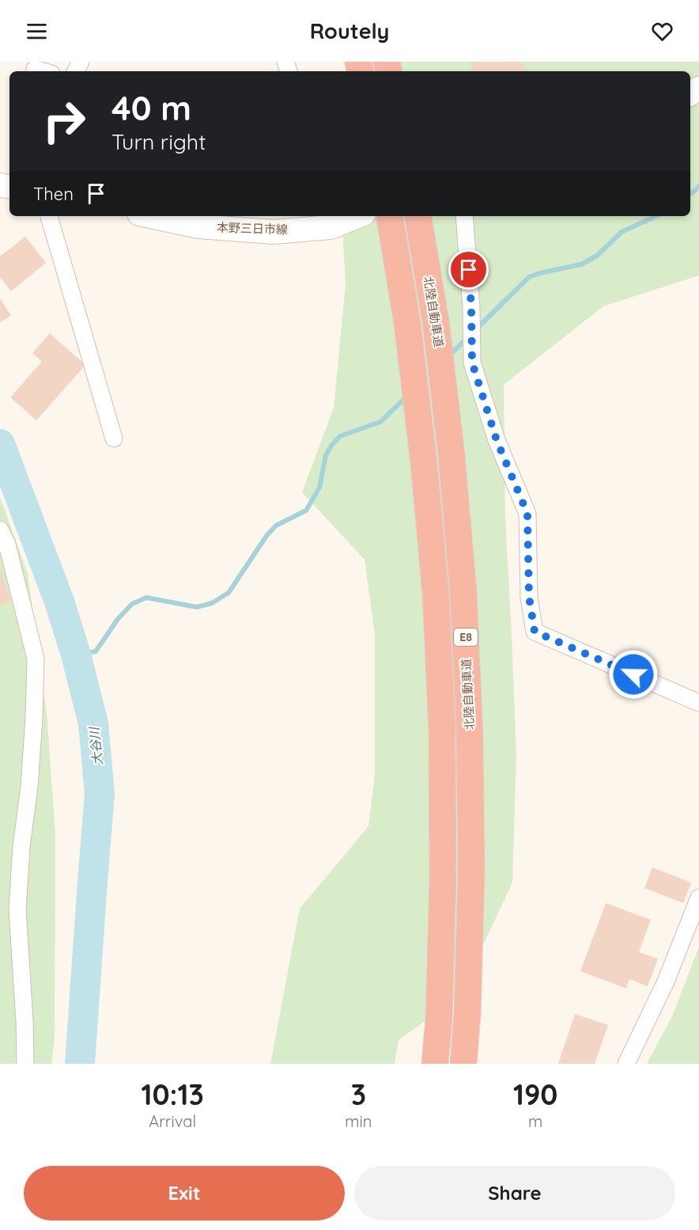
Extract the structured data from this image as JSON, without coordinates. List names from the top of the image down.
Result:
{
  "streets": {
    "highway": ["北陸自動車道", "E8"],
    "main road": ["本野三日市線"]
  },
  "water": ["大谷川"],
  "page": {
    "header": "Routely",
    "turn": ["40 m", "Turn right"],
    "then": "Then",
    "eta": [
      "10:13",
      "Arrival",
      "3",
      "min",
      "190",
      "m"
    ],
    "buttons": ["Exit", "Share"]
  }
}
